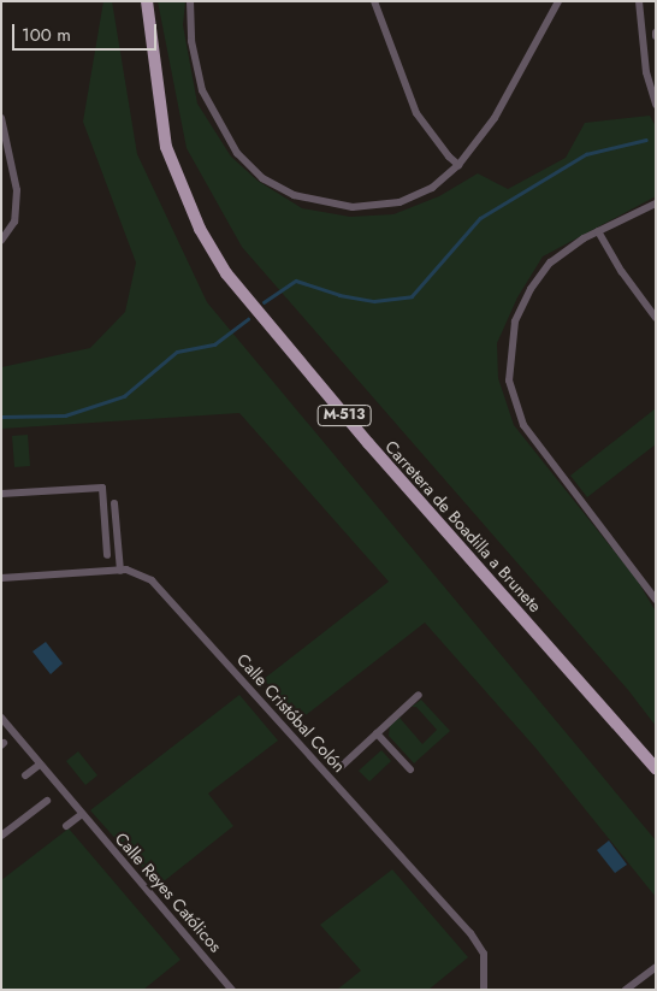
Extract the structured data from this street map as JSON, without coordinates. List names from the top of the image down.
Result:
{
  "streets": {
    "main road": ["M-513", "Carretera de Boadilla a Brunete"],
    "street": ["Calle Cristóbal Colón", "Calle Reyes Católicos"]
  },
  "scale_bar": "100 m"
}
